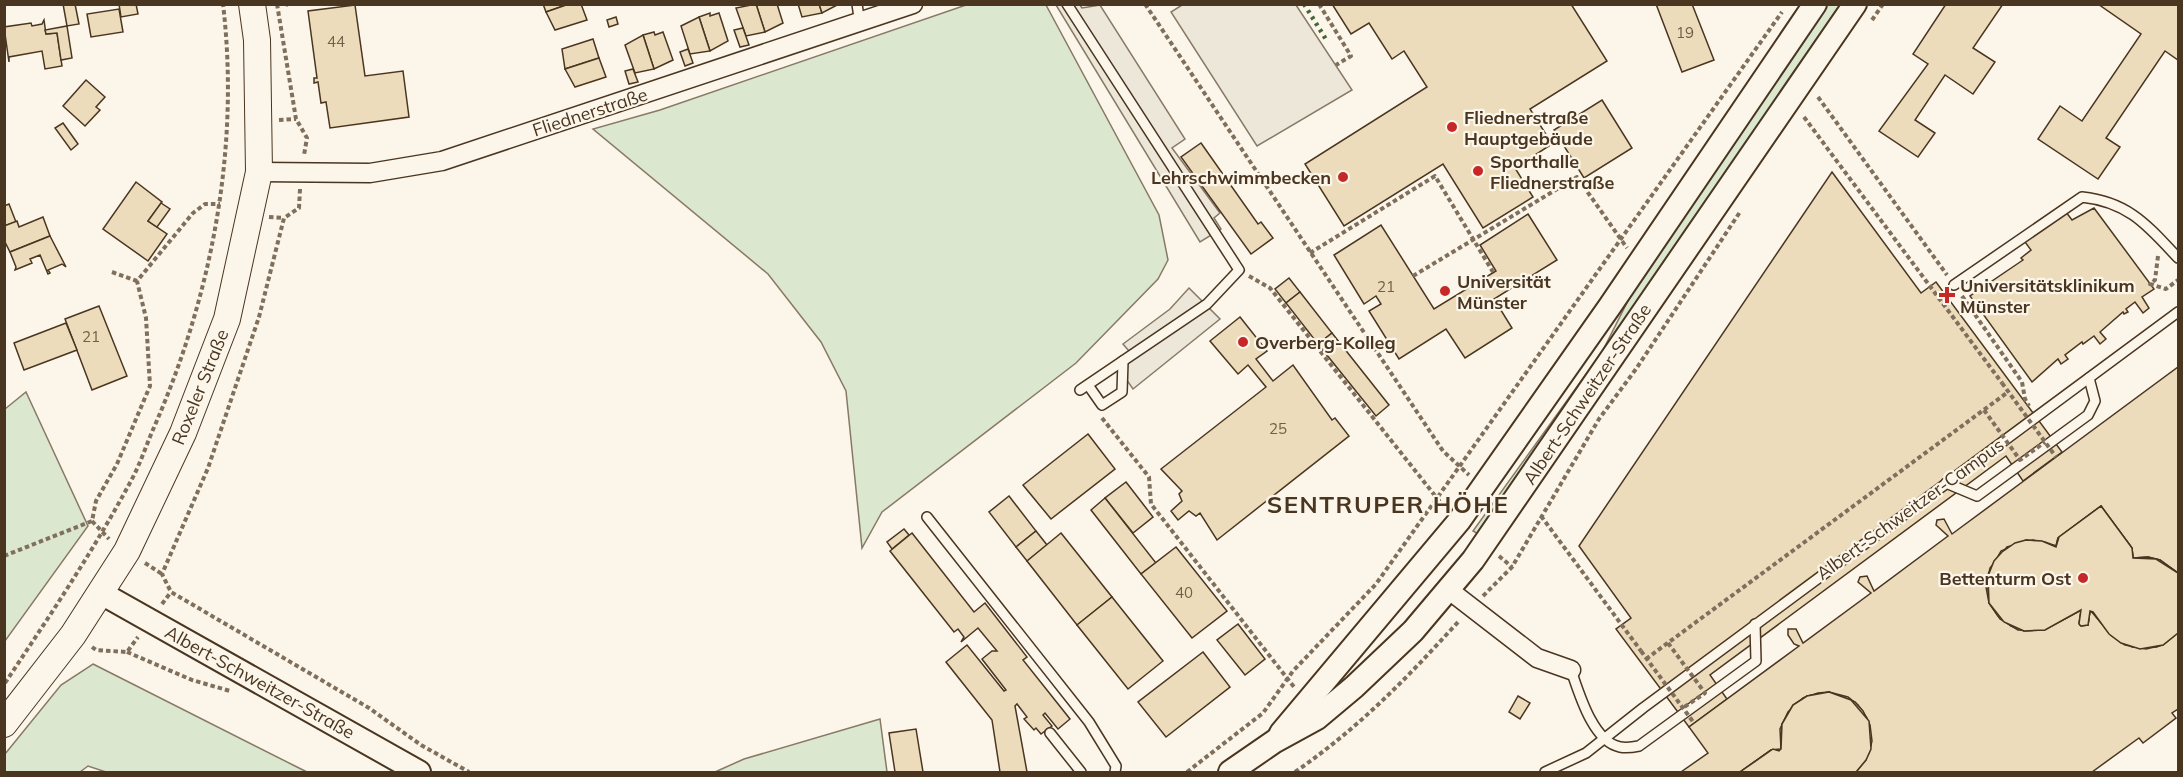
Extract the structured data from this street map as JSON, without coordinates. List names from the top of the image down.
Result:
{
  "streets": {
    "main road": ["Roxeler Straße"],
    "street": ["Fliednerstraße", "Albert-Schweitzer-Straße"],
    "lane": ["Albert-Schweitzer-Campus"]
  },
  "crossings": [
    ["Fliednerstraße", "Roxeler Straße"],
    ["Roxeler Straße", "Albert-Schweitzer-Straße"]
  ],
  "districts": ["SENTRUPER HÖHE"],
  "places": {
    "other": [
      "Fliednerstraße Hauptgebäude",
      "Sporthalle Fliednerstraße",
      "Lehrschwimmbecken",
      "Universität Münster",
      "Overberg-Kolleg",
      "Bettenturm Ost"
    ],
    "health": ["Universitätsklinikum Münster"]
  },
  "house_numbers": [
    "19",
    "44",
    "21",
    "21",
    "25",
    "40"
  ]
}
